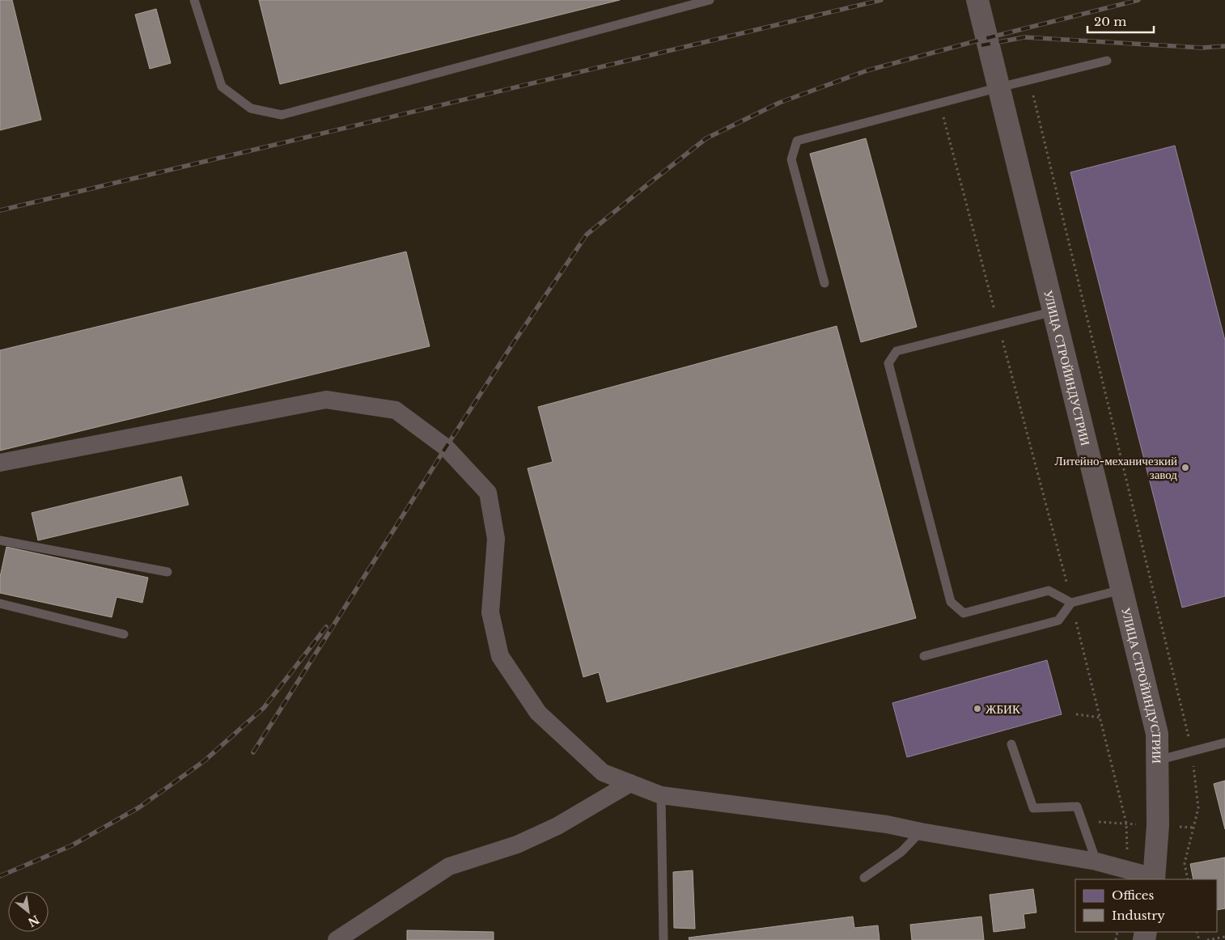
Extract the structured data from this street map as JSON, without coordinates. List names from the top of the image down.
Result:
{
  "streets": {
    "street": ["УЛИЦА СТРОЙИНДУСТРИИ"]
  },
  "places": ["Литейно-механичезкий завод", "ЖБИК"],
  "legend": ["Offices", "Industry"],
  "scale_bar": "20 m",
  "north": "bottom right"
}
